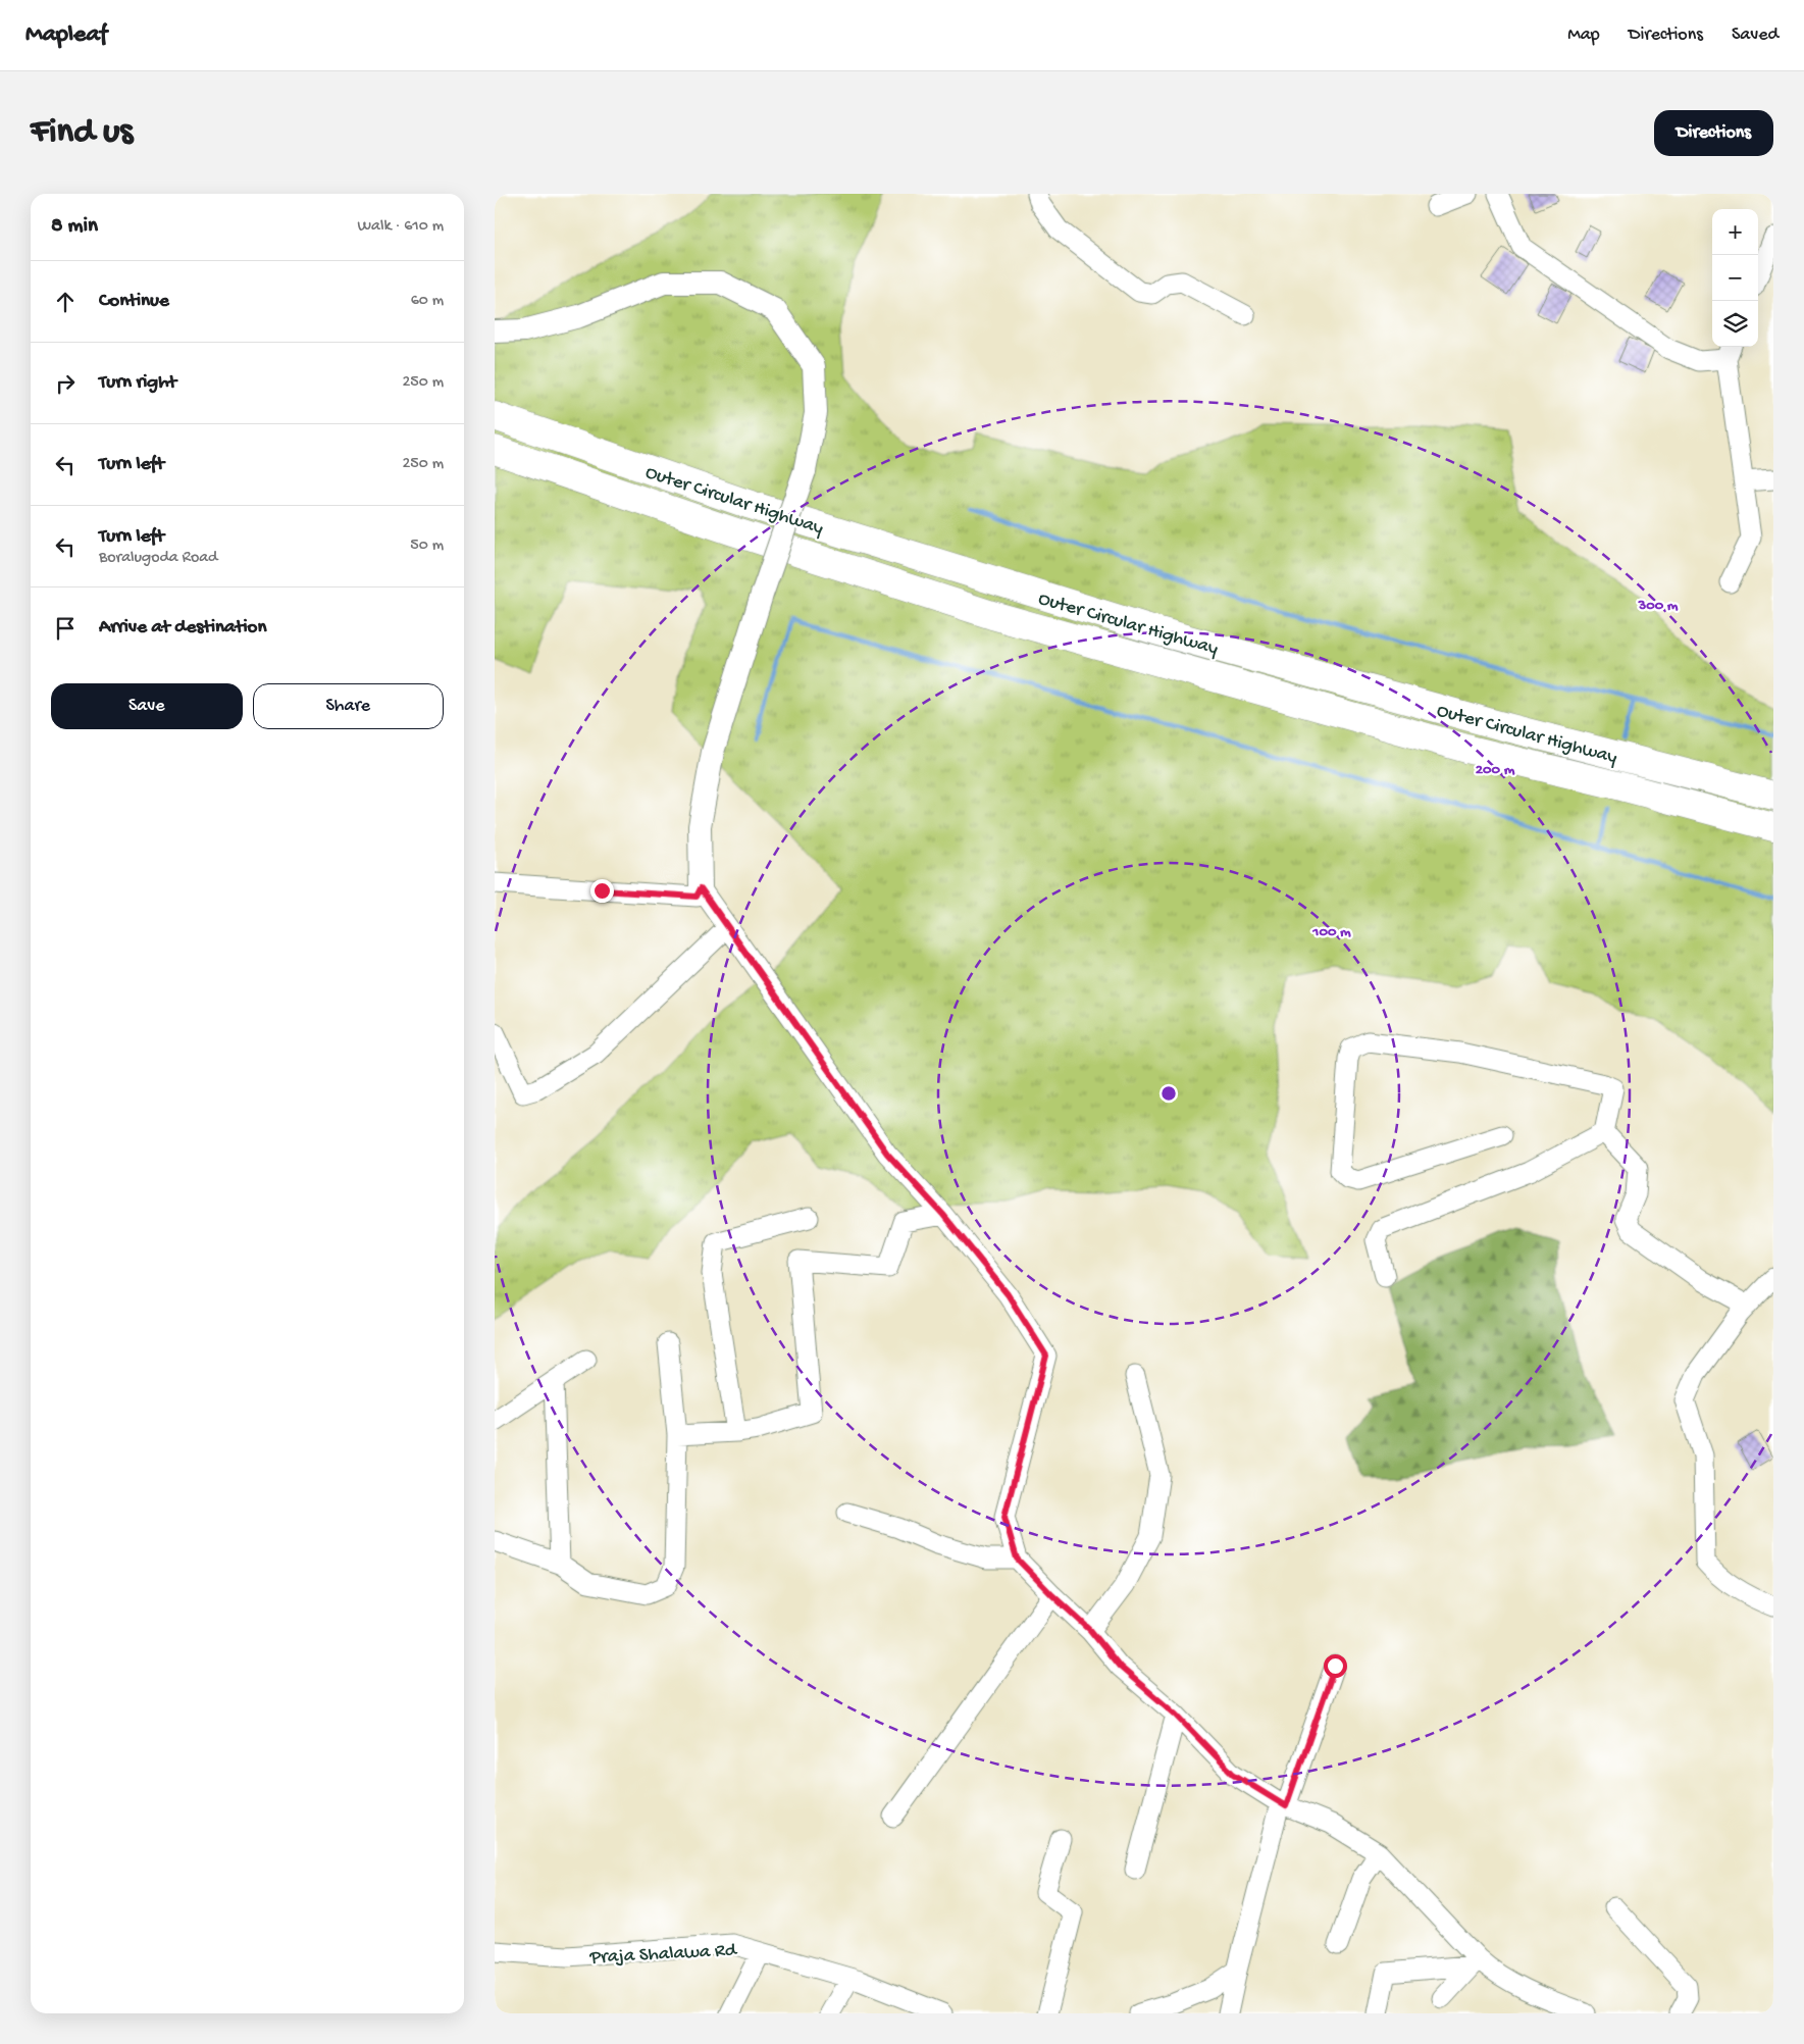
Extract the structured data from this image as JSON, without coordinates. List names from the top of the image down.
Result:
{
  "streets": {
    "highway": ["Outer Circular Highway"],
    "street": ["Praja Shalawa Rd"]
  },
  "page": {
    "header": "Mapleaf",
    "nav": ["Map", "Directions", "Saved"],
    "buttons": [
      "Directions",
      ["Save", "Share"]
    ],
    "title": "Find us",
    "heading": ["8 min", "Walk · 610 m"],
    "map_buttons": ["+", "−"],
    "list": [
      ["Continue", "60 m"],
      ["Turn right", "250 m"],
      ["Turn left", "250 m"],
      ["Turn left", "Boralugoda Road", "50 m"],
      "Arrive at destination"
    ]
  },
  "rings": ["300 m", "200 m", "100 m"]
}
